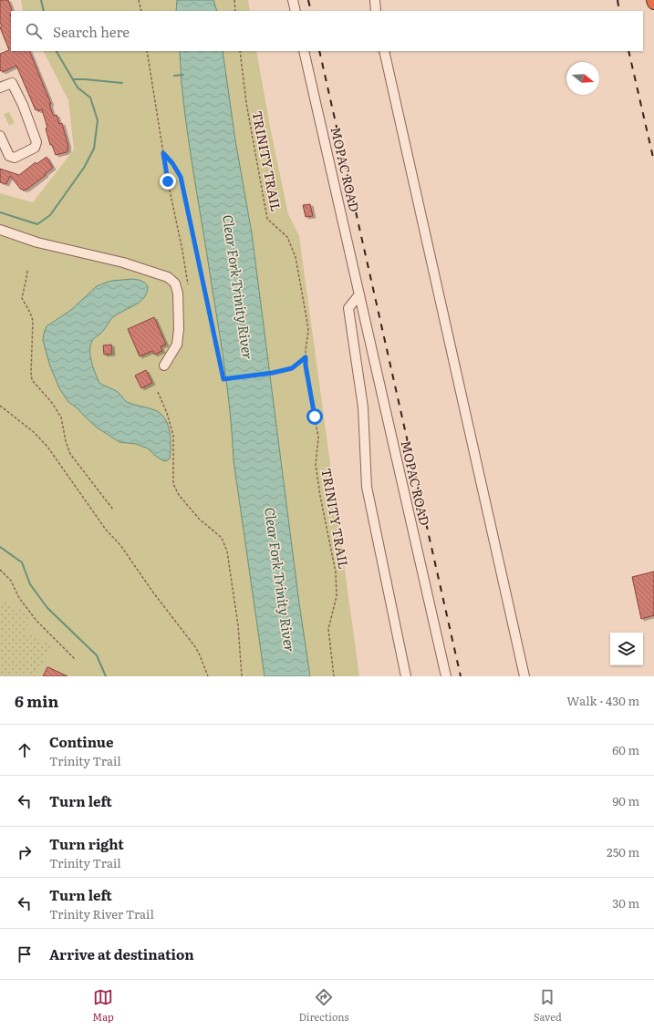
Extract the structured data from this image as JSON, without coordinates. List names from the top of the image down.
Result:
{
  "streets": {
    "street": ["MOPAC ROAD"],
    "path": ["TRINITY TRAIL"]
  },
  "water": ["Clear Fork Trinity River"],
  "north": "right",
  "page": {
    "search": "Search here",
    "heading": ["6 min", "Walk · 430 m"],
    "list": [
      ["Continue", "Trinity Trail", "60 m"],
      ["Turn left", "90 m"],
      ["Turn right", "Trinity Trail", "250 m"],
      ["Turn left", "Trinity River Trail", "30 m"],
      "Arrive at destination"
    ],
    "nav": ["Map", "Directions", "Saved"]
  }
}
